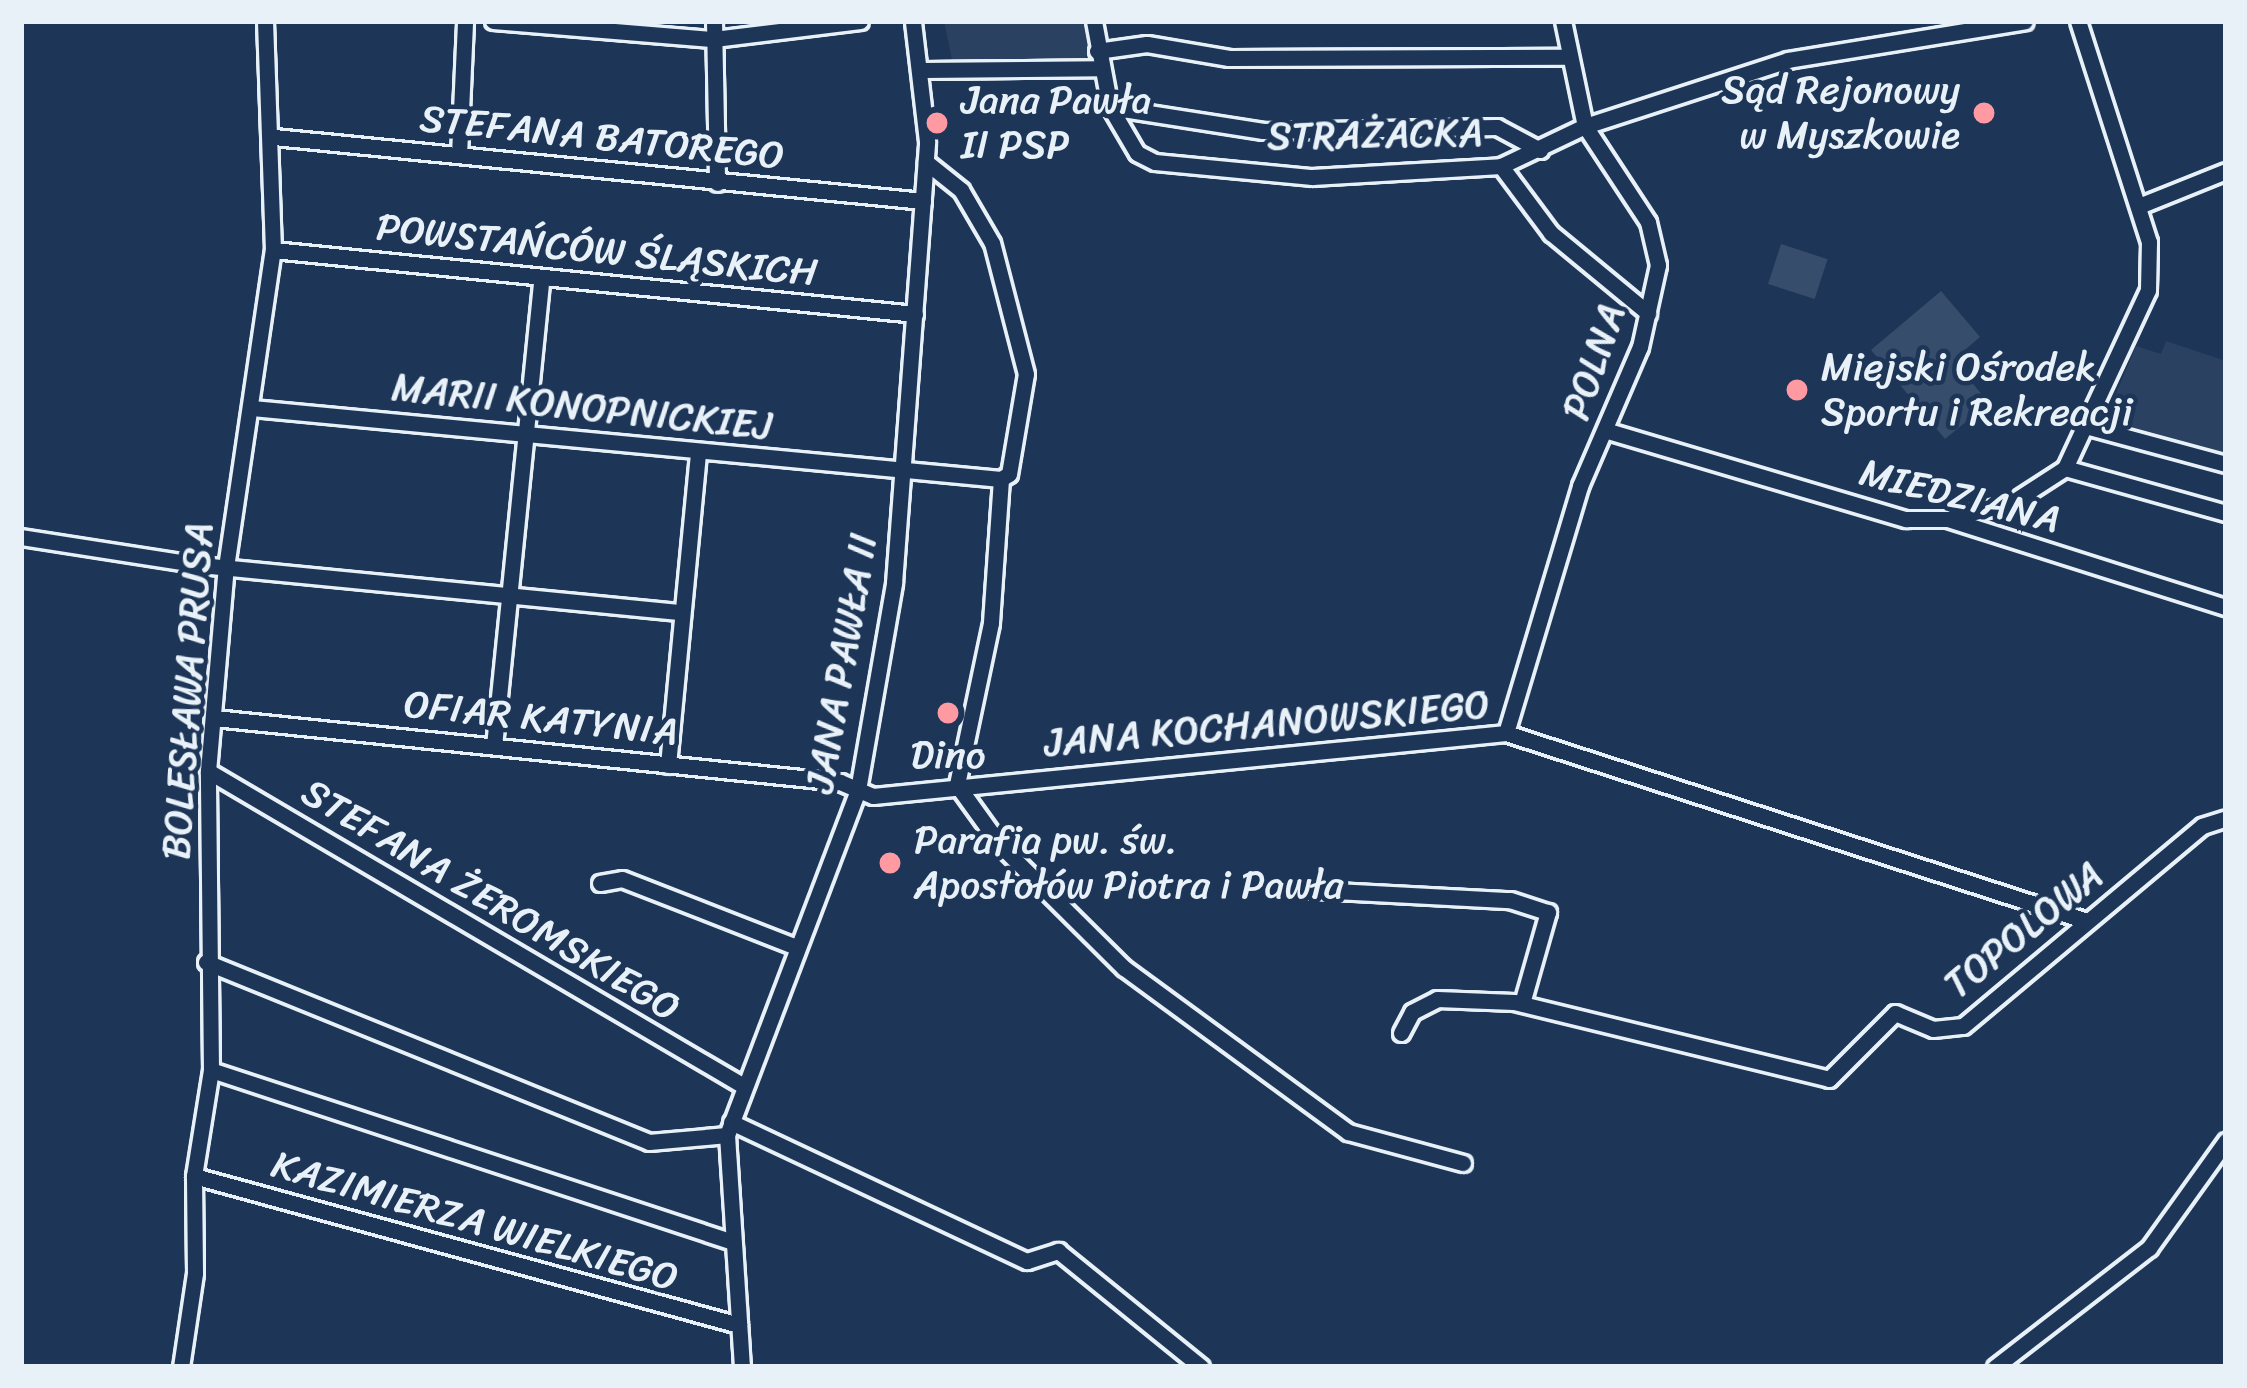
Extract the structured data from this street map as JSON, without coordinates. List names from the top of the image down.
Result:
{
  "streets": {
    "street": [
      "STRAŻACKA",
      "STEFANA BATOREGO",
      "POWSTAŃCÓW ŚLĄSKICH",
      "POLNA",
      "MARII KONOPNICKIEJ",
      "MIEDZIANA",
      "JANA PAWŁA II",
      "BOLESŁAWA PRUSA",
      "OFIAR KATYNIA",
      "JANA KOCHANOWSKIEGO",
      "STEFANA ŻEROMSKIEGO",
      "TOPOLOWA",
      "KAZIMIERZA WIELKIEGO"
    ]
  },
  "crossings": [
    ["STRAŻACKA", "POLNA"],
    ["STEFANA BATOREGO", "JANA PAWŁA II"],
    ["STEFANA BATOREGO", "BOLESŁAWA PRUSA"],
    ["POWSTAŃCÓW ŚLĄSKICH", "JANA PAWŁA II"],
    ["POWSTAŃCÓW ŚLĄSKICH", "BOLESŁAWA PRUSA"],
    ["POLNA", "MIEDZIANA"],
    ["POLNA", "JANA KOCHANOWSKIEGO"],
    ["MARII KONOPNICKIEJ", "JANA PAWŁA II"],
    ["MARII KONOPNICKIEJ", "BOLESŁAWA PRUSA"],
    ["JANA PAWŁA II", "OFIAR KATYNIA"],
    ["JANA PAWŁA II", "JANA KOCHANOWSKIEGO"],
    ["JANA PAWŁA II", "STEFANA ŻEROMSKIEGO"],
    ["JANA PAWŁA II", "KAZIMIERZA WIELKIEGO"],
    ["BOLESŁAWA PRUSA", "OFIAR KATYNIA"],
    ["BOLESŁAWA PRUSA", "STEFANA ŻEROMSKIEGO"],
    ["BOLESŁAWA PRUSA", "KAZIMIERZA WIELKIEGO"],
    ["OFIAR KATYNIA", "JANA KOCHANOWSKIEGO"],
    ["JANA KOCHANOWSKIEGO", "TOPOLOWA"]
  ],
  "places": [
    "Sąd Rejonowy w Myszkowie",
    "Jana Pawła II PSP",
    "Miejski Ośrodek Sportu i Rekreacji",
    "Dino",
    "Parafia pw. św. Apostołów Piotra i Pawła"
  ]
}
